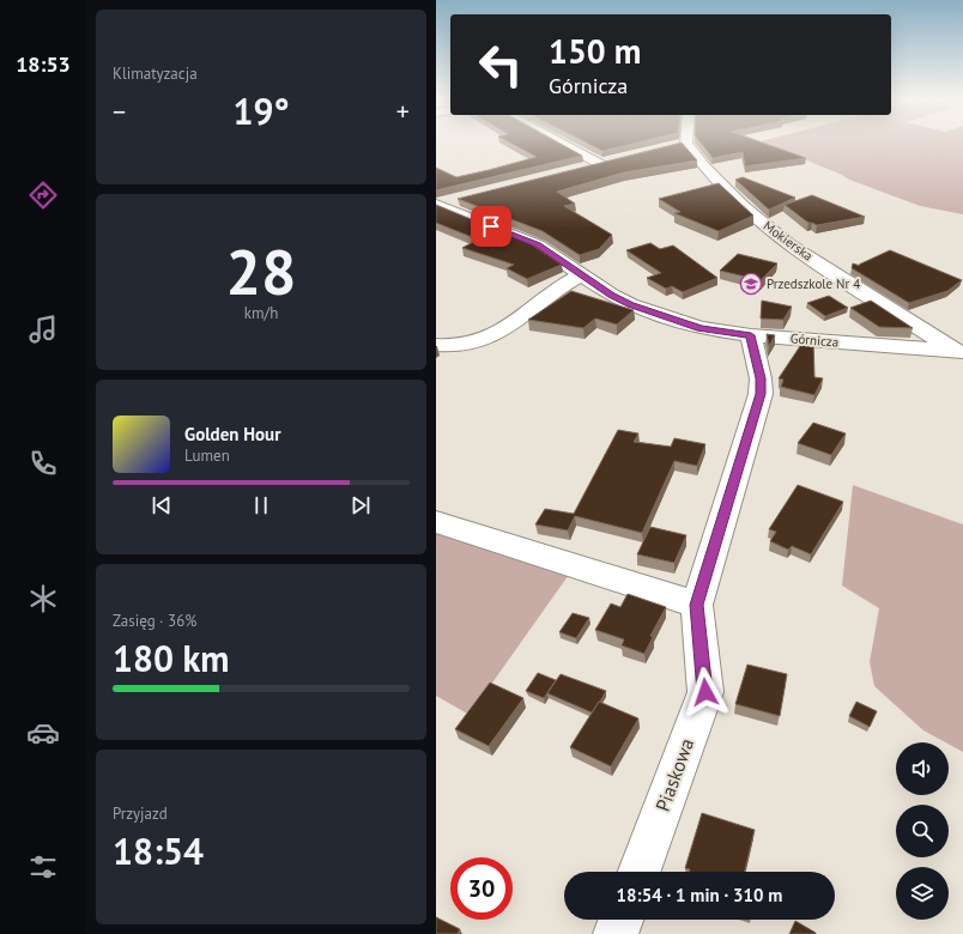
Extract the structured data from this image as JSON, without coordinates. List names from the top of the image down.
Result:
{
  "streets": {
    "street": ["Mokierska", "Górnicza", "Piaskowa"]
  },
  "crossings": [
    ["Mokierska", "Górnicza"],
    ["Górnicza", "Piaskowa"]
  ],
  "places": {
    "school or university": ["Przedszkole Nr 4"]
  },
  "page": {
    "tabs": "18:53",
    "tile": [
      "Klimatyzacja",
      ["28", "km/h"],
      ["Zasięg · 36%", "180 km"],
      ["Przyjazd", "18:54"]
    ],
    "turn": ["150 m", "Górnicza"],
    "heat": ["−", "19°", "+"],
    "song": ["Golden Hour", "Lumen"],
    "limit": "30",
    "trip": "18:54 · 1 min · 310 m"
  }
}
